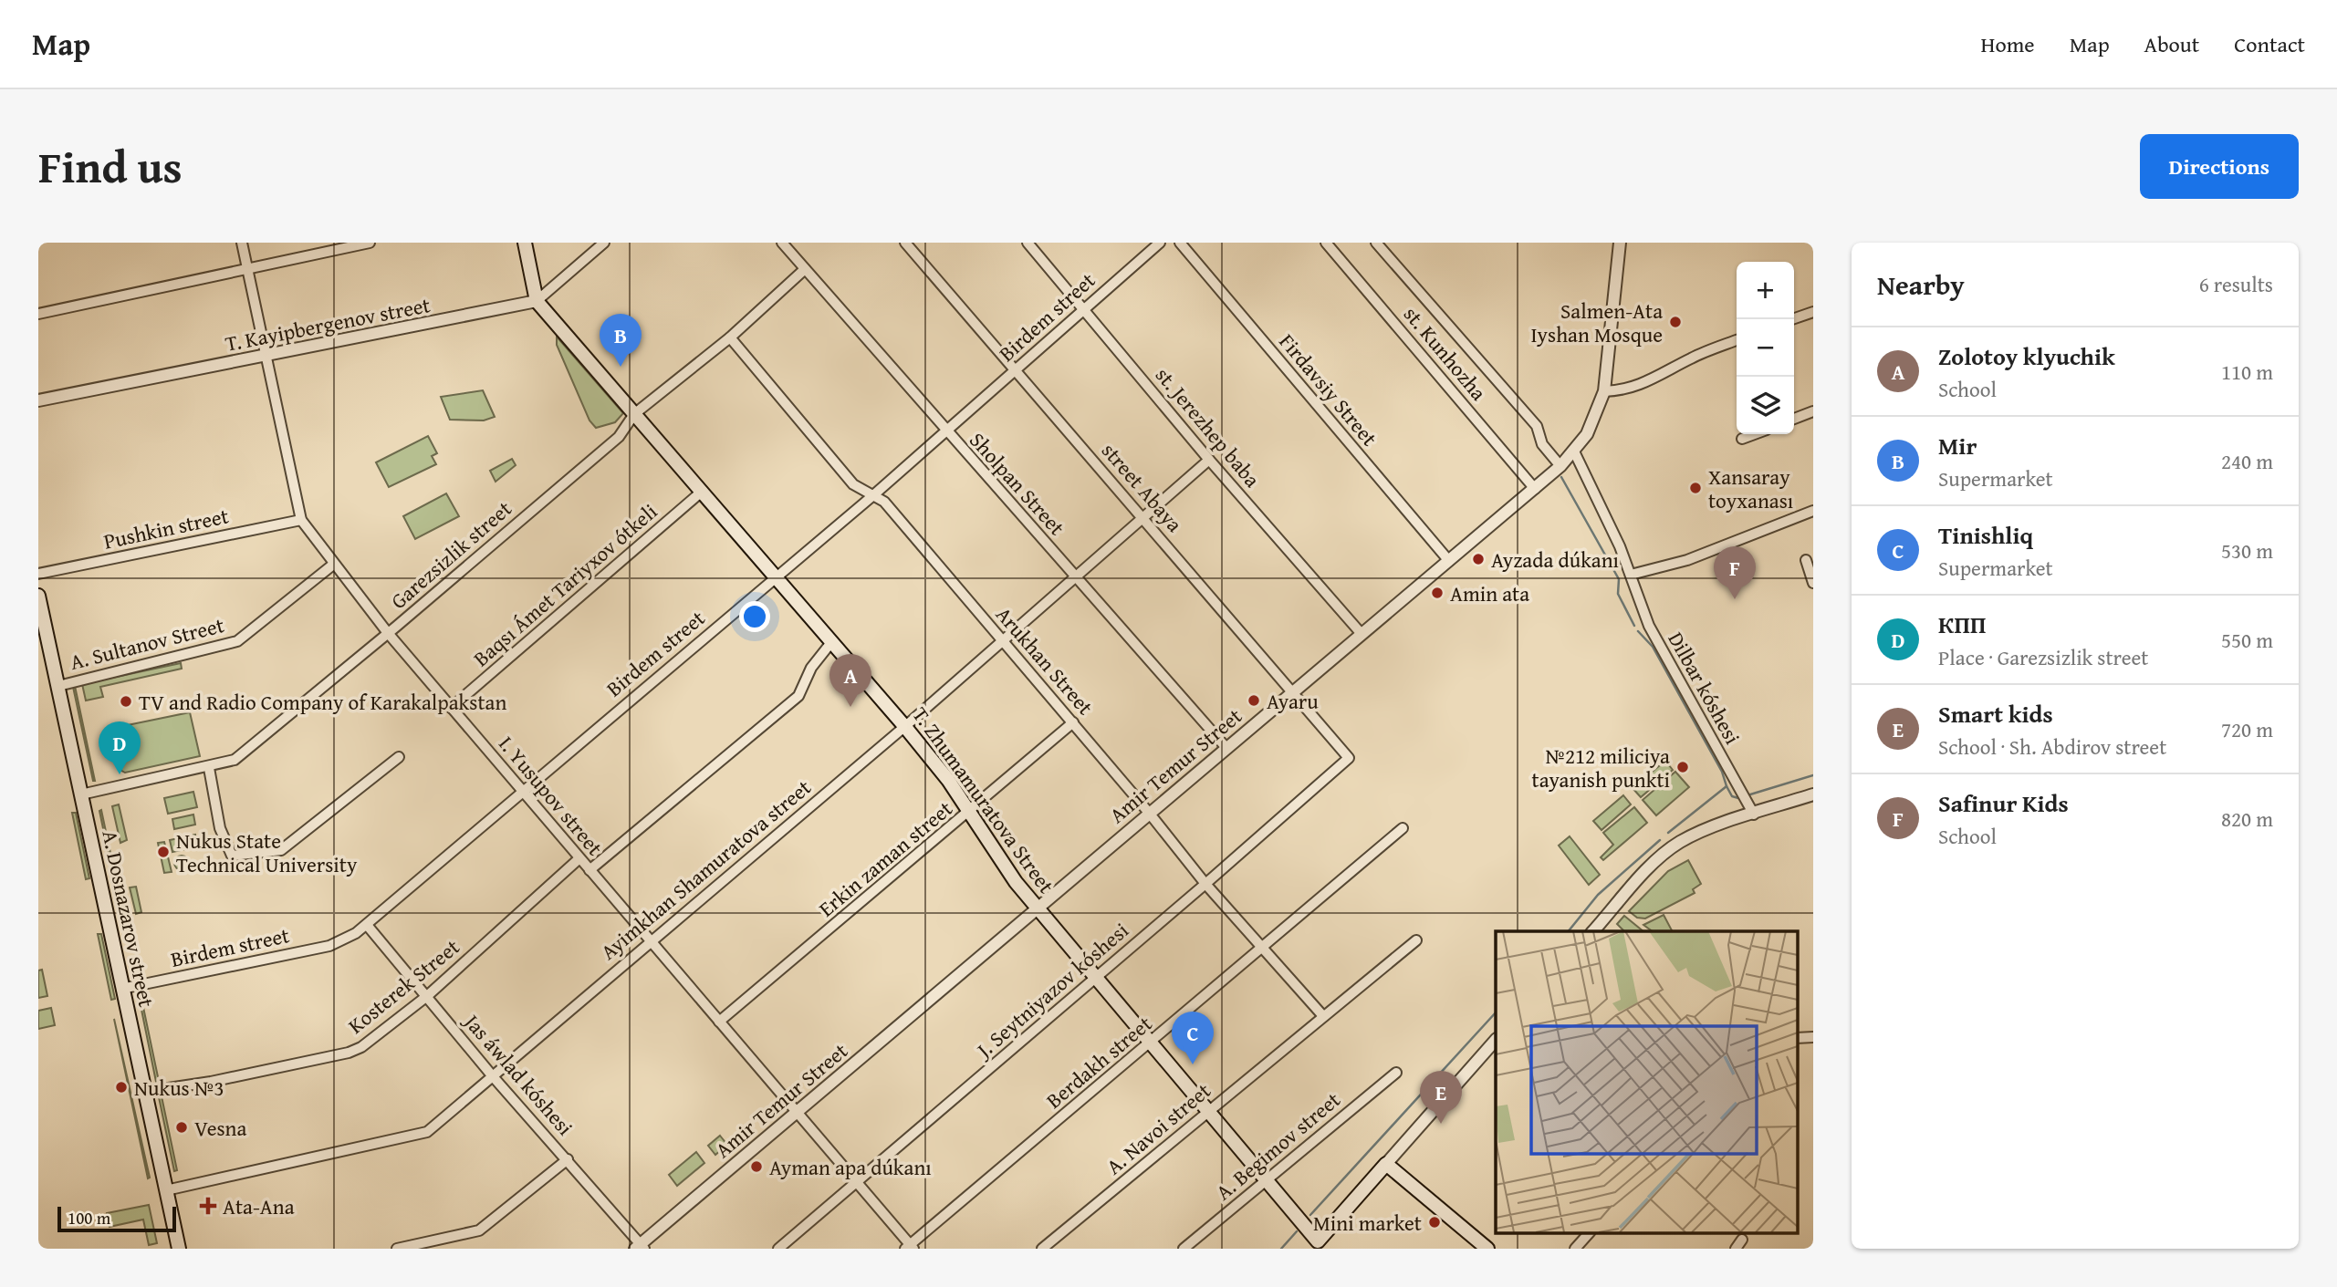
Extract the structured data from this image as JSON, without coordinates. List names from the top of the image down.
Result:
{
  "streets": {
    "main road": ["T. Zhumamuratova Street", "A. Dosnazarov street"],
    "street": [
      "Birdem street",
      "T. Kayipbergenov street",
      "st. Kunhozha",
      "Firdavsiy Street",
      "st. Jerezhep baba",
      "Sholpan Street",
      "street Abaya",
      "Pushkin street",
      "Garezsizlik street",
      "Baqsı Ámet Tariyxov ótkeli",
      "A. Sultanov Street",
      "Arukhan Street",
      "Dilbar kóshesi",
      "Amir Temur Street",
      "I. Yusupov street",
      "Erkin zaman street",
      "Ayimkhan Shamuratova street",
      "Kosterek Street",
      "J. Seytniyazov kóshesi",
      "Berdakh street",
      "Jas áwlad kóshesi",
      "A. Navoi street",
      "A. Begimov street"
    ]
  },
  "crossings": [
    ["Birdem street", "st. Jerezhep baba"],
    ["Birdem street", "Sholpan Street"],
    ["Birdem street", "street Abaya"],
    ["Birdem street", "Arukhan Street"],
    ["Birdem street", "I. Yusupov street"],
    ["Birdem street", "T. Zhumamuratova Street"],
    ["Birdem street", "A. Dosnazarov street"],
    ["Birdem street", "Jas áwlad kóshesi"],
    ["T. Kayipbergenov street", "I. Yusupov street"],
    ["T. Kayipbergenov street", "T. Zhumamuratova Street"],
    ["st. Kunhozha", "Amir Temur Street"],
    ["Firdavsiy Street", "Amir Temur Street"],
    ["st. Jerezhep baba", "Amir Temur Street"],
    ["st. Jerezhep baba", "Ayimkhan Shamuratova street"],
    ["Sholpan Street", "Garezsizlik street"],
    ["Sholpan Street", "Amir Temur Street"],
    ["Sholpan Street", "Ayimkhan Shamuratova street"],
    ["street Abaya", "Amir Temur Street"],
    ["street Abaya", "Ayimkhan Shamuratova street"],
    ["street Abaya", "J. Seytniyazov kóshesi"],
    ["Pushkin street", "I. Yusupov street"],
    ["Garezsizlik street", "Arukhan Street"],
    ["Garezsizlik street", "I. Yusupov street"],
    ["Garezsizlik street", "T. Zhumamuratova Street"],
    ["Garezsizlik street", "A. Dosnazarov street"],
    ["Baqsı Ámet Tariyxov ótkeli", "I. Yusupov street"],
    ["Baqsı Ámet Tariyxov ótkeli", "T. Zhumamuratova Street"],
    ["A. Sultanov Street", "I. Yusupov street"],
    ["A. Sultanov Street", "A. Dosnazarov street"],
    ["Arukhan Street", "Amir Temur Street"],
    ["Arukhan Street", "Erkin zaman street"],
    ["Arukhan Street", "Ayimkhan Shamuratova street"],
    ["Arukhan Street", "J. Seytniyazov kóshesi"],
    ["Arukhan Street", "Berdakh street"],
    ["Arukhan Street", "A. Navoi street"],
    ["Dilbar kóshesi", "Amir Temur Street"],
    ["Amir Temur Street", "I. Yusupov street"],
    ["Amir Temur Street", "T. Zhumamuratova Street"],
    ["Amir Temur Street", "Jas áwlad kóshesi"],
    ["I. Yusupov street", "Erkin zaman street"],
    ["I. Yusupov street", "Ayimkhan Shamuratova street"],
    ["I. Yusupov street", "Kosterek Street"],
    ["I. Yusupov street", "J. Seytniyazov kóshesi"],
    ["I. Yusupov street", "Berdakh street"],
    ["T. Zhumamuratova Street", "Erkin zaman street"],
    ["T. Zhumamuratova Street", "Ayimkhan Shamuratova street"],
    ["T. Zhumamuratova Street", "J. Seytniyazov kóshesi"],
    ["T. Zhumamuratova Street", "Berdakh street"],
    ["T. Zhumamuratova Street", "A. Navoi street"],
    ["T. Zhumamuratova Street", "A. Begimov street"],
    ["Ayimkhan Shamuratova street", "A. Dosnazarov street"],
    ["Ayimkhan Shamuratova street", "Jas áwlad kóshesi"],
    ["A. Dosnazarov street", "Kosterek Street"],
    ["Kosterek Street", "Jas áwlad kóshesi"]
  ],
  "places": {
    "other": [
      "Salmen-Ata Iyshan Mosque",
      "Xansaray toyxanası",
      "Ayzada dúkanı",
      "Amin ata",
      "Ayaru",
      "TV and Radio Company of Karakalpakstan",
      "№212 miliciya tayanish punkti",
      "Nukus State Technical University",
      "Nukus №3",
      "Vesna",
      "Ayman apa dúkanı",
      "Mini market"
    ],
    "health": ["Ata-Ana"]
  },
  "scale_bar": "100 m",
  "page": {
    "header": "Map",
    "nav": [
      "Home",
      "Map",
      "About",
      "Contact"
    ],
    "title": "Find us",
    "buttons": "Directions",
    "heading": ["Nearby", "6 results"],
    "map_buttons": ["+", "−"],
    "pins": [
      "B",
      "F",
      "A",
      "D",
      "C",
      "E"
    ],
    "list": [
      {
        "mark": "A",
        "name": "Zolotoy klyuchik",
        "note": "School",
        "value": "110 m"
      },
      {
        "mark": "B",
        "name": "Mir",
        "note": "Supermarket",
        "value": "240 m"
      },
      {
        "mark": "C",
        "name": "Tinishliq",
        "note": "Supermarket",
        "value": "530 m"
      },
      {
        "mark": "D",
        "name": "КПП",
        "note": "Place · Garezsizlik street",
        "value": "550 m"
      },
      {
        "mark": "E",
        "name": "Smart kids",
        "note": "School · Sh. Abdirov street",
        "value": "720 m"
      },
      {
        "mark": "F",
        "name": "Safinur Kids",
        "note": "School",
        "value": "820 m"
      }
    ],
    "scale": "100 m"
  }
}
